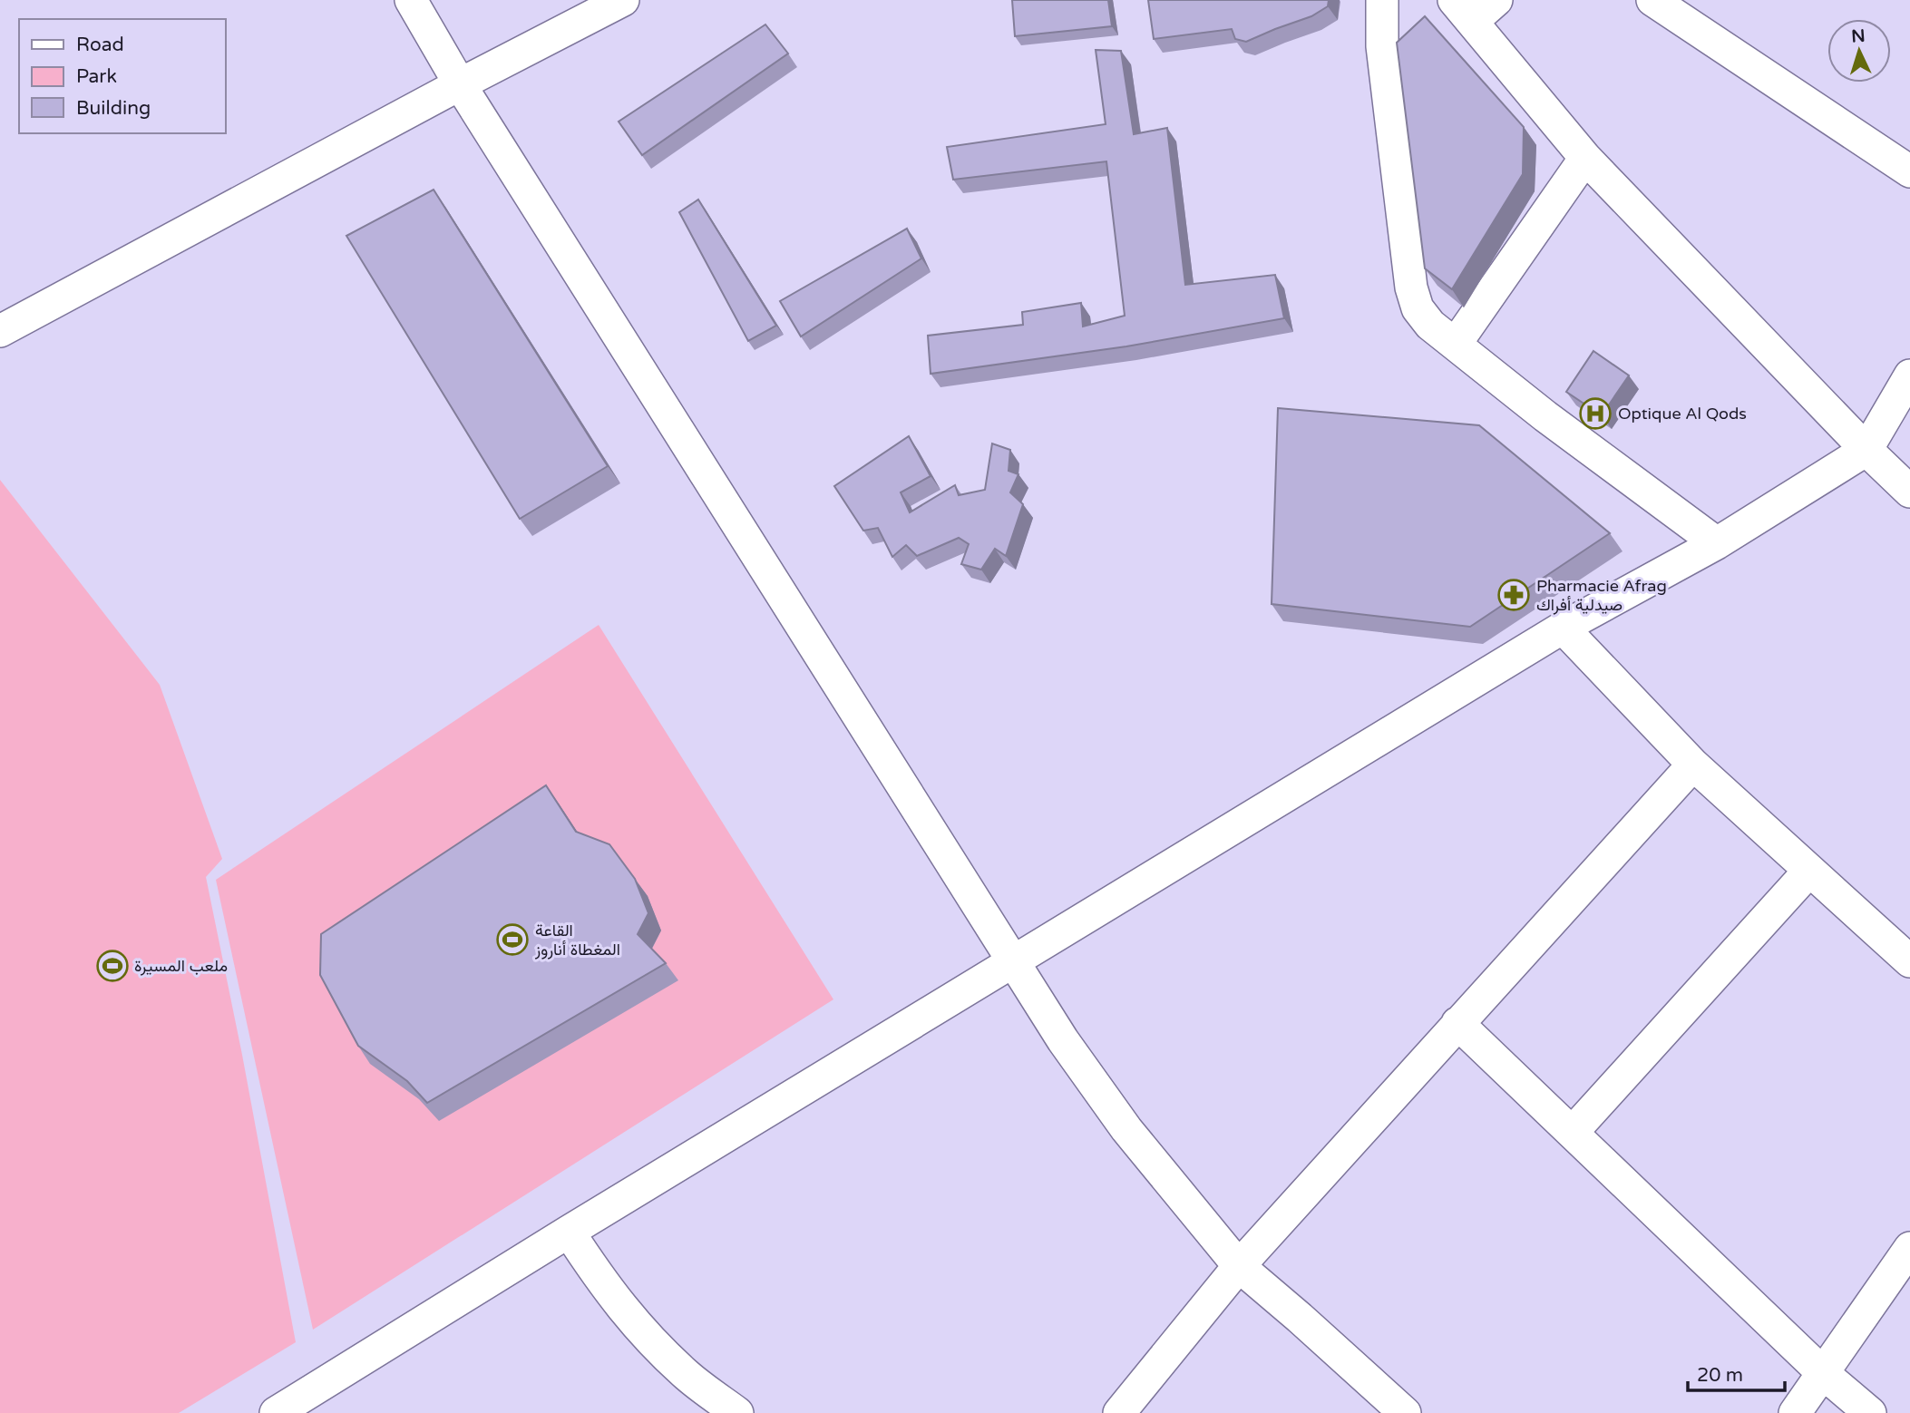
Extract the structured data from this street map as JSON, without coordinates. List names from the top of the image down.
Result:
{
  "places": {
    "hospital": ["Optique Al Qods"],
    "pharmacy": ["Pharmacie Afrag صيدلية أفراك"],
    "sports": ["القاعة المغطاة أناروز", "ملعب المسيرة"]
  },
  "legend": ["Road", "Park", "Building"],
  "scale_bar": "20 m",
  "north": "top"
}
